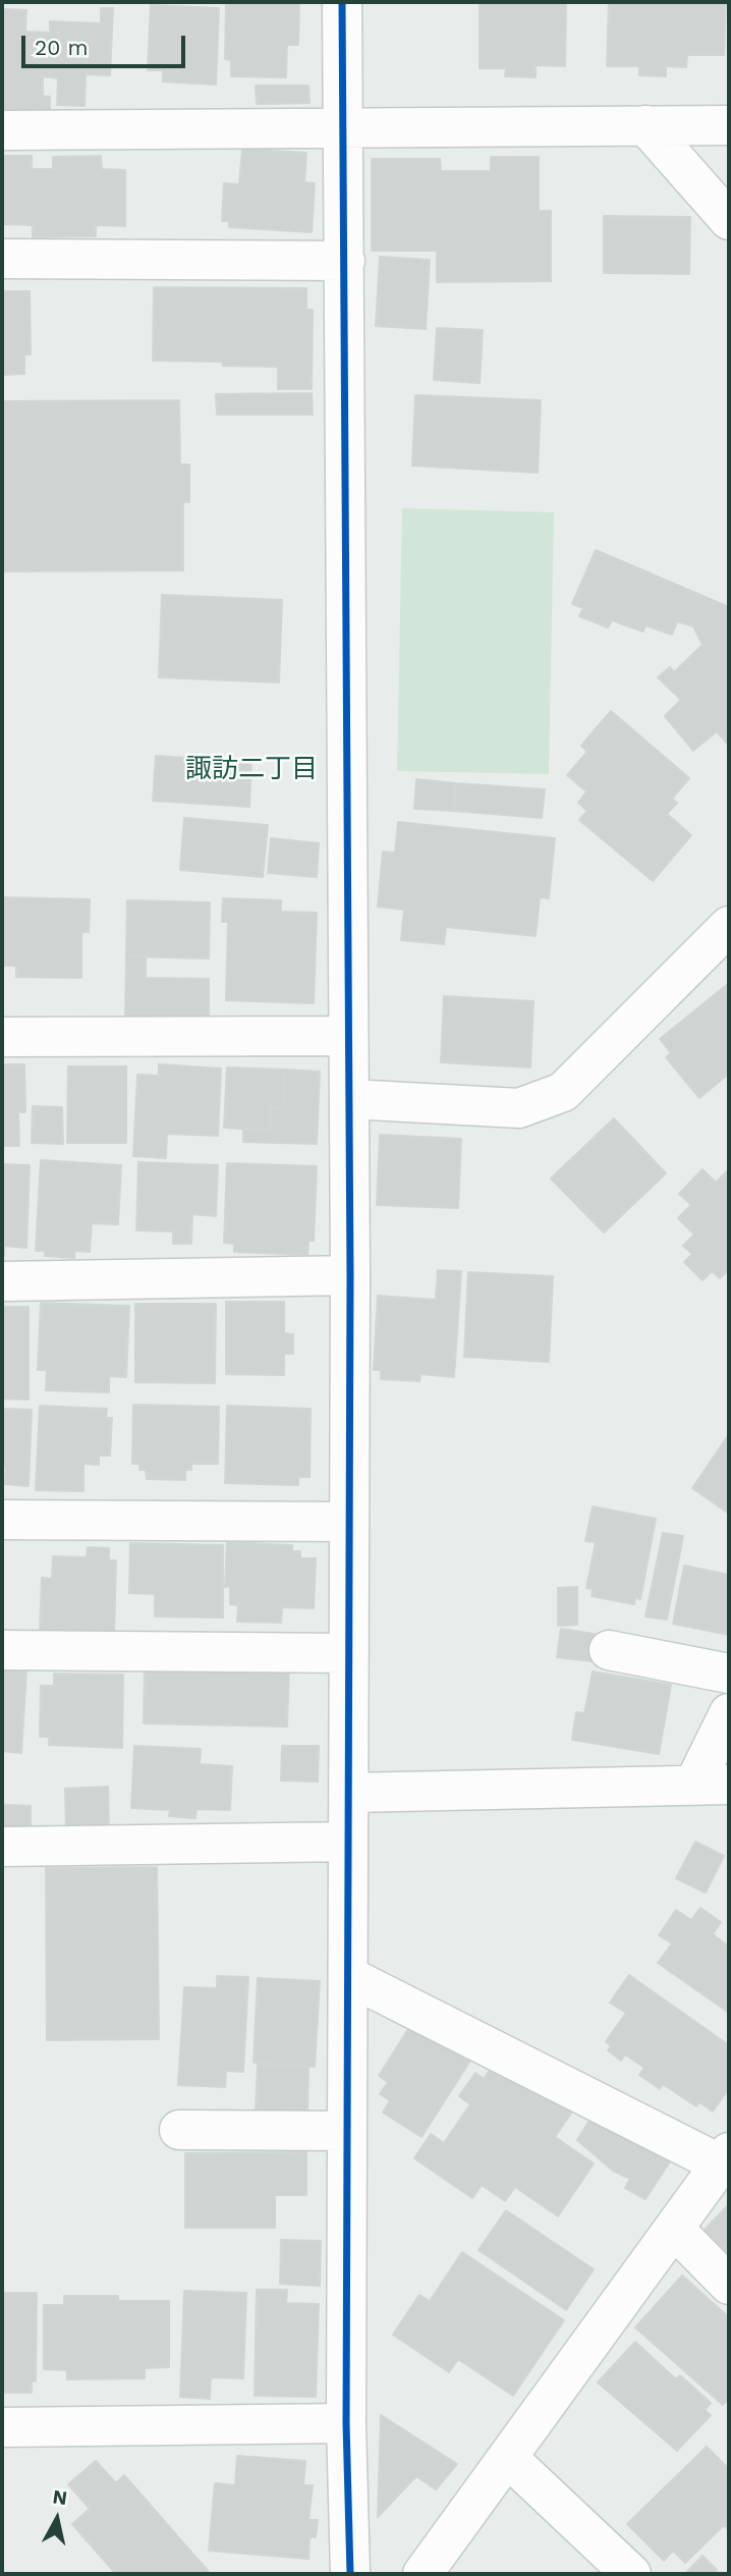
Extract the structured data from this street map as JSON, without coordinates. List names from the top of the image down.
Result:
{
  "districts": ["諏訪二丁目"],
  "scale_bar": "20 m",
  "north": "top"
}
